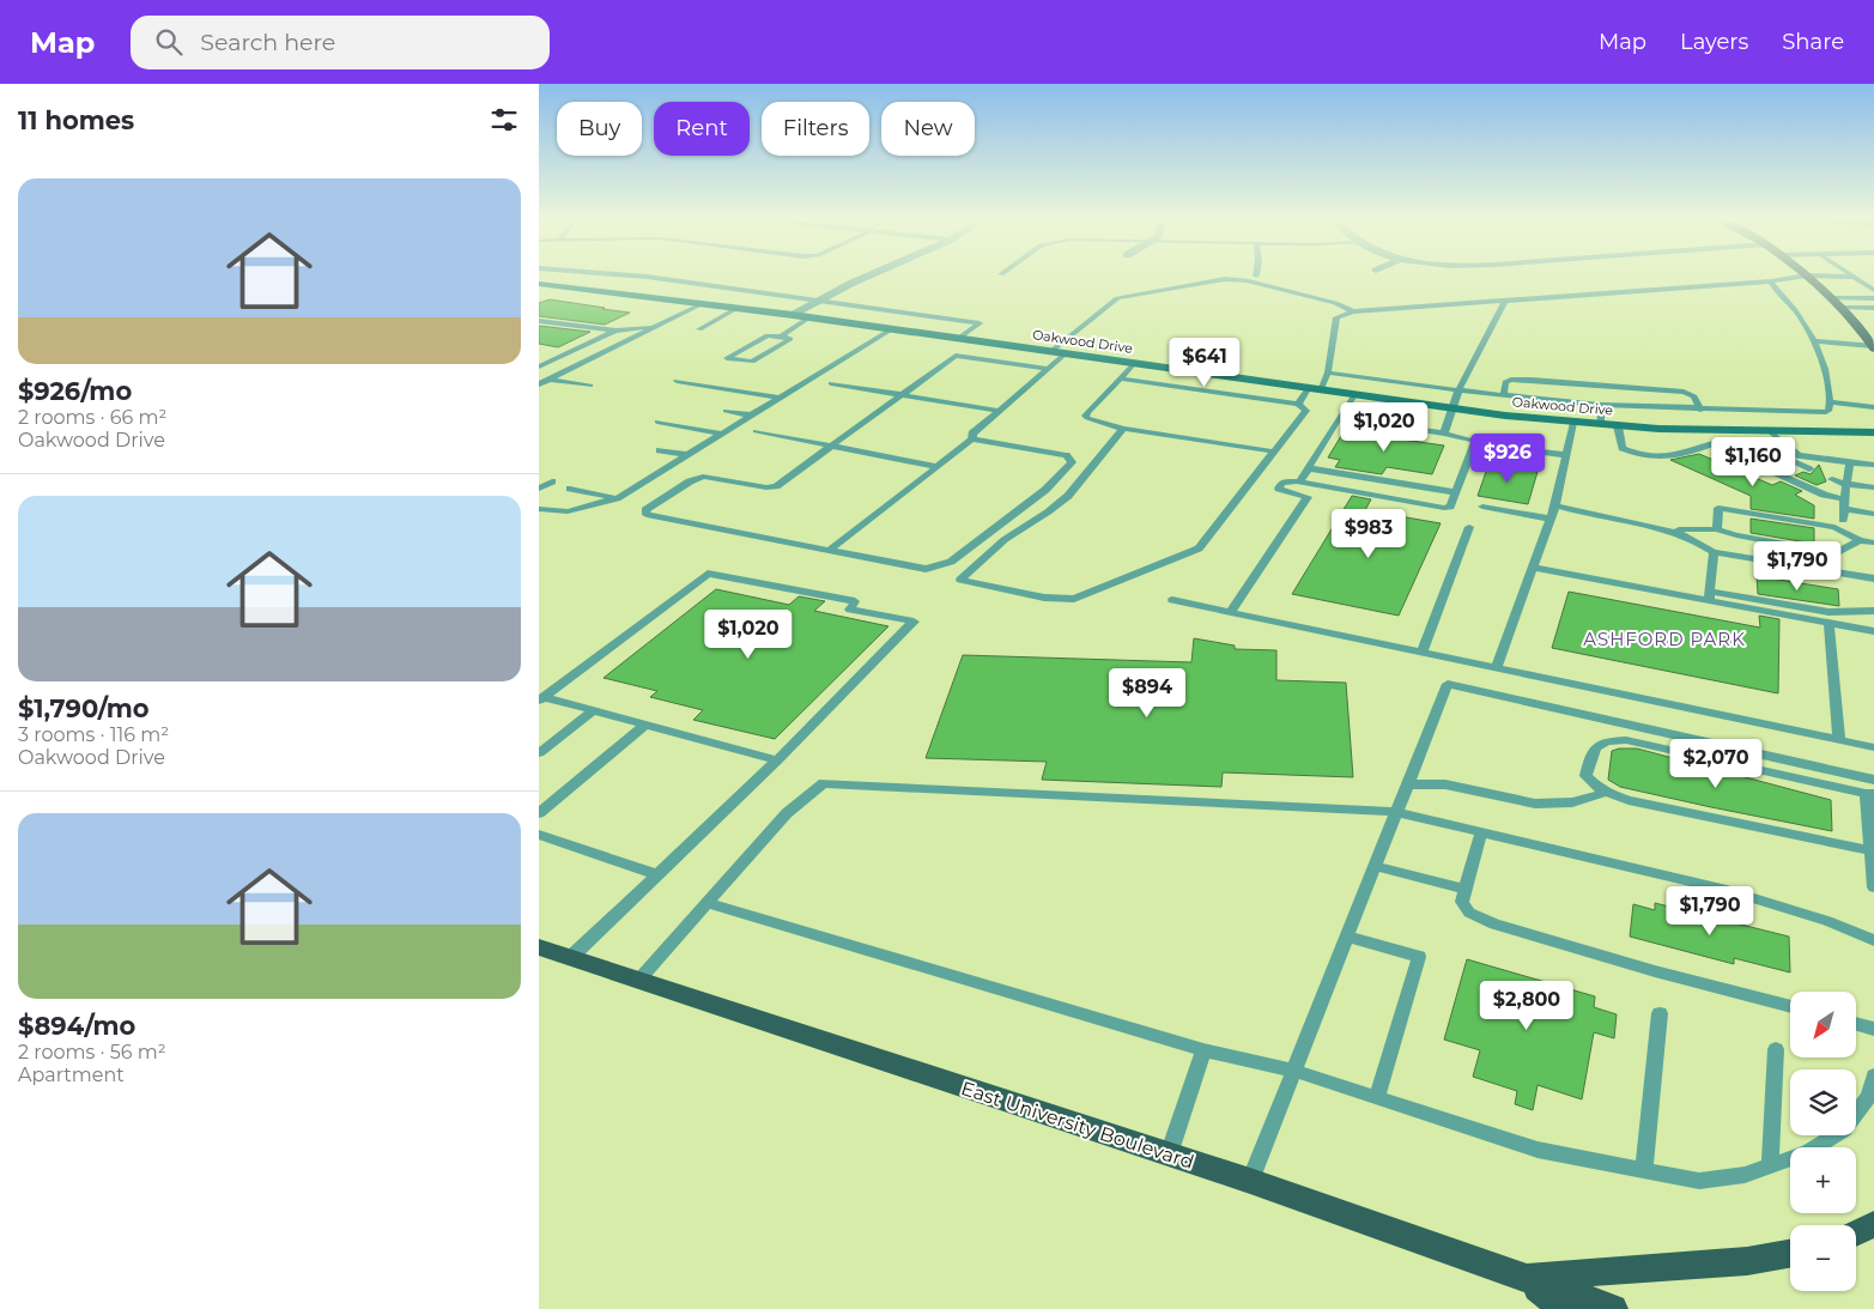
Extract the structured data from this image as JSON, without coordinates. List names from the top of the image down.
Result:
{
  "streets": {
    "main road": ["East University Boulevard"],
    "street": ["Oakwood Drive"]
  },
  "districts": ["ASHFORD PARK"],
  "north": "bottom left",
  "page": {
    "header": "Map",
    "search": "Search here",
    "nav": ["Map", "Layers", "Share"],
    "heading": "11 homes",
    "chip": [
      "Buy",
      "Rent",
      "Filters",
      "New"
    ],
    "list": [
      {
        "name": "$926/mo",
        "note": "2 rooms · 66 m² · Oakwood Drive"
      },
      {
        "name": "$1,790/mo",
        "note": "3 rooms · 116 m² · Oakwood Drive"
      },
      {
        "name": "$894/mo",
        "note": "2 rooms · 56 m² · Apartment"
      }
    ],
    "price": [
      "$641",
      "$1,020",
      "$926",
      "$1,160",
      "$983",
      "$1,790",
      "$1,020",
      "$894",
      "$2,070",
      "$1,790",
      "$2,800"
    ],
    "map_buttons": ["+", "−"]
  }
}
